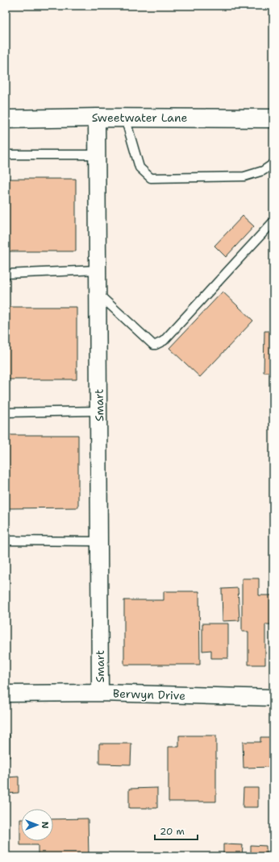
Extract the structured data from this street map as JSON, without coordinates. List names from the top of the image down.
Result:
{
  "streets": {
    "street": ["Sweetwater Lane", "Smart", "Berwyn Drive"]
  },
  "crossings": [
    ["Sweetwater Lane", "Smart"],
    ["Smart", "Berwyn Drive"]
  ],
  "scale_bar": "20 m",
  "north": "right"
}
